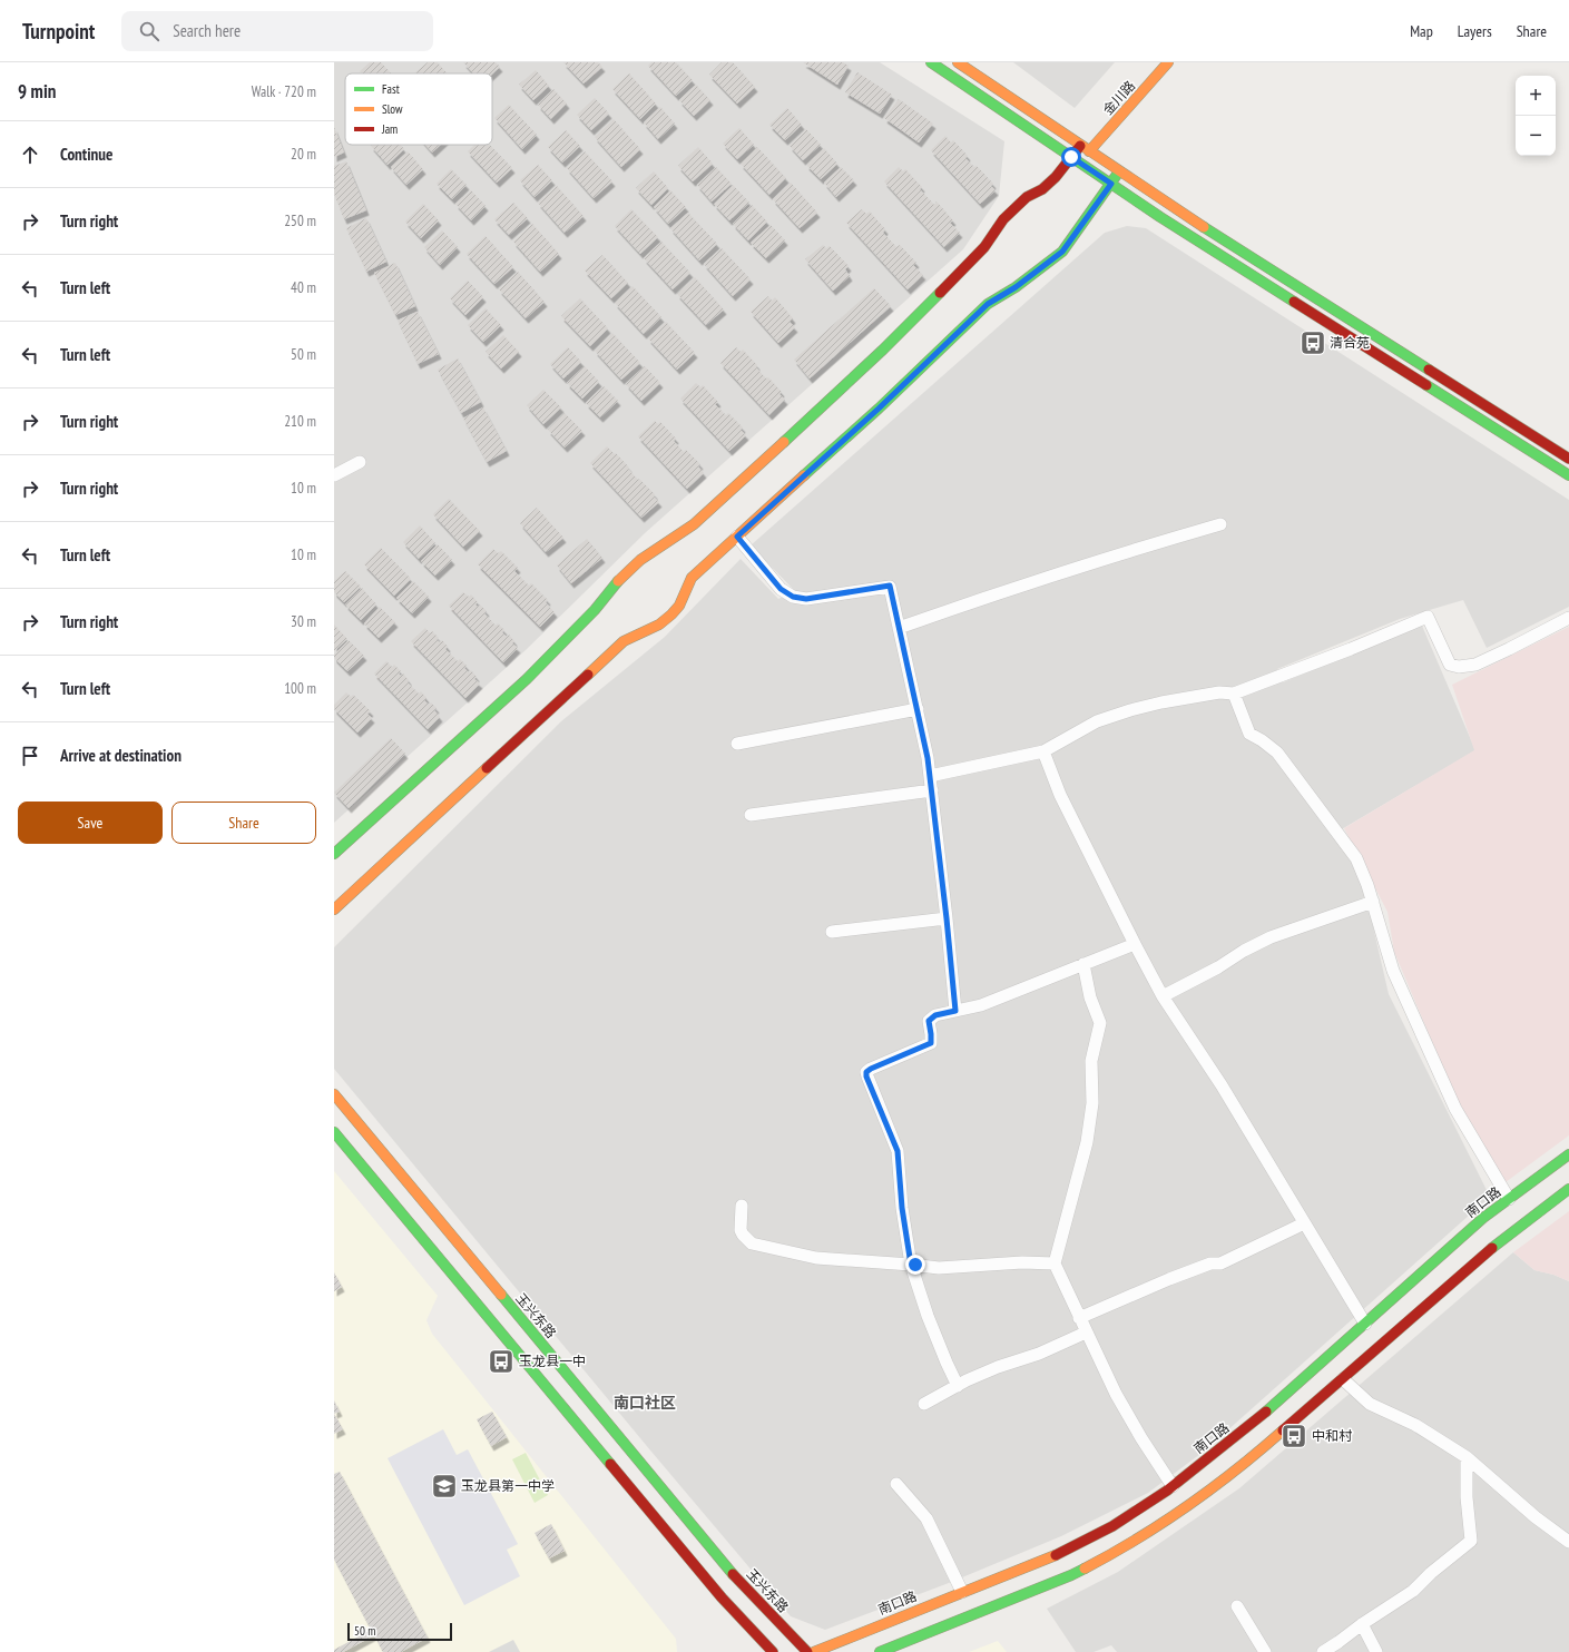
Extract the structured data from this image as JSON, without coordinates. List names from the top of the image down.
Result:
{
  "streets": {
    "street": ["金川路", "南口路", "玉兴东路"]
  },
  "districts": ["南口社区"],
  "places": {
    "bus stop": ["清合苑", "玉龙县一中", "中和村"],
    "school or university": ["玉龙县第一中学"]
  },
  "legend": ["Fast", "Slow", "Jam"],
  "scale_bar": "50 m",
  "page": {
    "header": "Turnpoint",
    "search": "Search here",
    "nav": ["Map", "Layers", "Share"],
    "heading": ["9 min", "Walk · 720 m"],
    "map_buttons": ["+", "−"],
    "list": [
      ["Continue", "20 m"],
      ["Turn right", "250 m"],
      ["Turn left", "40 m"],
      ["Turn left", "50 m"],
      ["Turn right", "210 m"],
      ["Turn right", "10 m"],
      ["Turn left", "10 m"],
      ["Turn right", "30 m"],
      ["Turn left", "100 m"],
      "Arrive at destination"
    ],
    "buttons": ["Save", "Share"],
    "scale": "50 m"
  }
}
